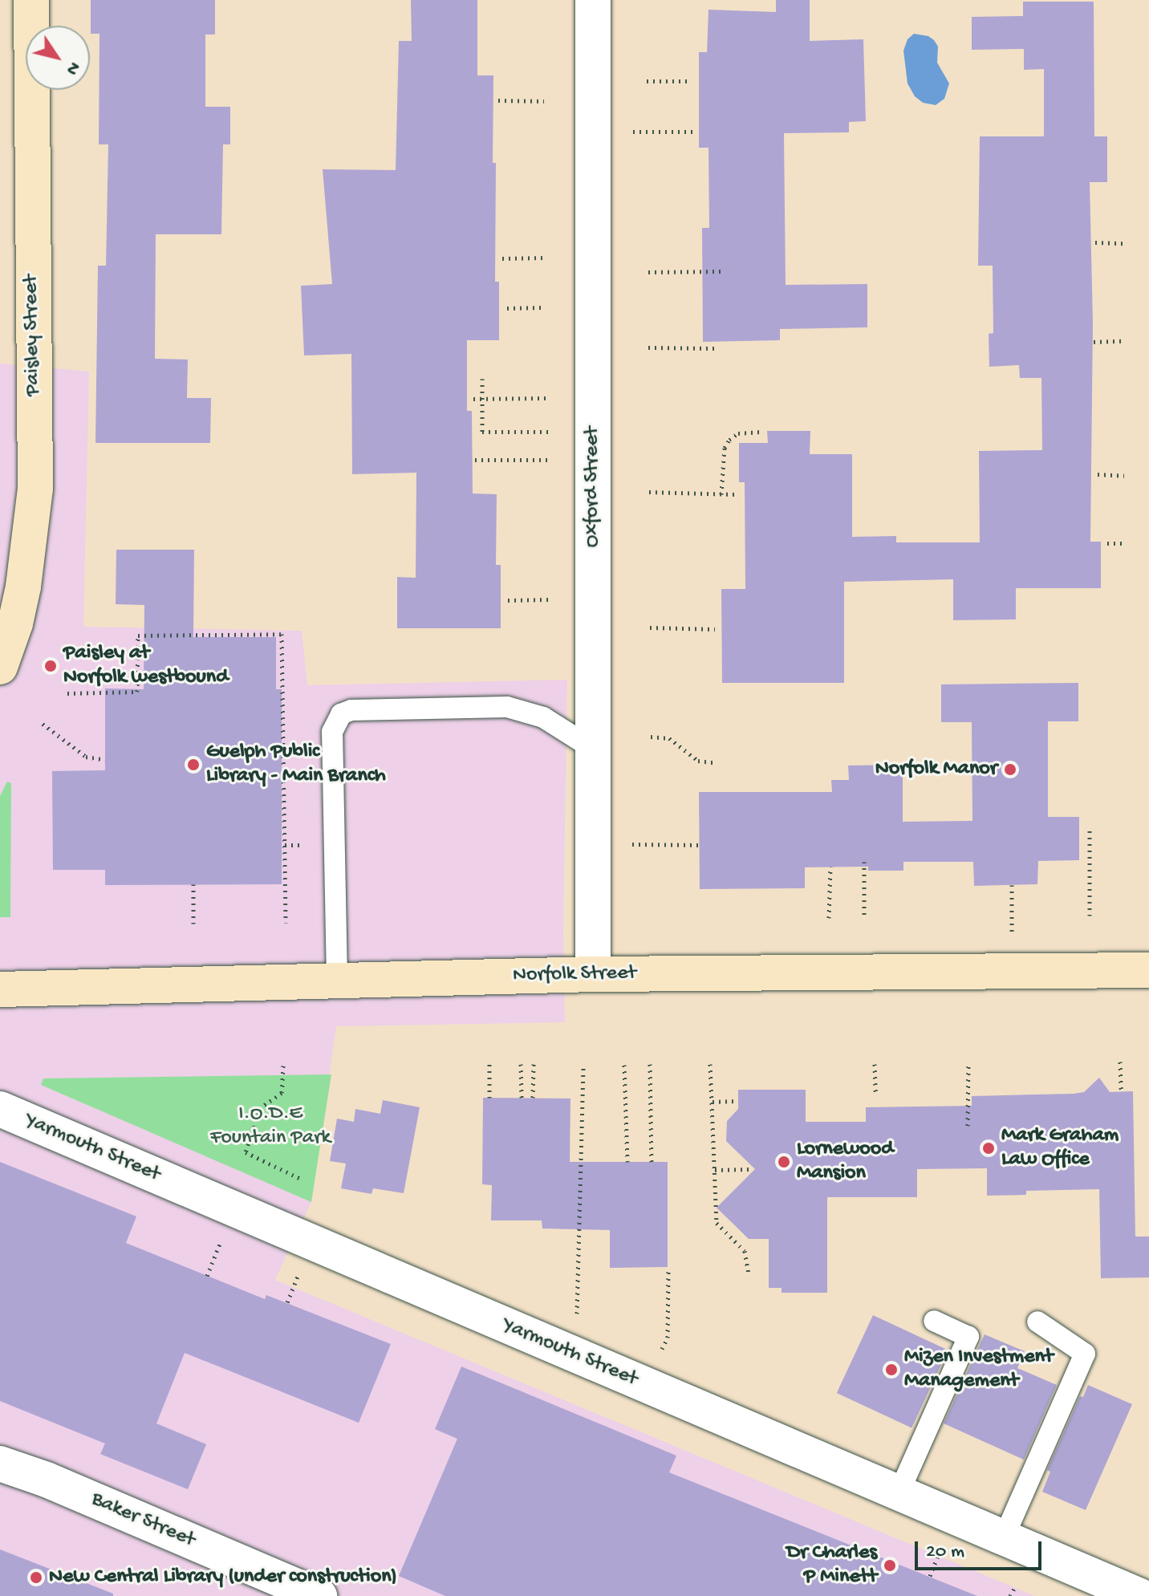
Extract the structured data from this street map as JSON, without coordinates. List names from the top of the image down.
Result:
{
  "streets": {
    "main road": ["Paisley Street", "Norfolk Street"],
    "street": ["Oxford Street", "Yarmouth Street", "Baker Street"]
  },
  "crossings": [
    ["Oxford Street", "Norfolk Street"]
  ],
  "parks": ["I.O.D.E Fountain Park"],
  "places": [
    "Paisley at Norfolk westbound",
    "Guelph Public Library - Main Branch",
    "Norfolk Manor",
    "Mark Graham Law Office",
    "Lornewood Mansion",
    "Mizen Investment Management",
    "Dr Charles P Minett",
    "New Central Library (under construction)"
  ],
  "scale_bar": "20 m",
  "north": "bottom right"
}
